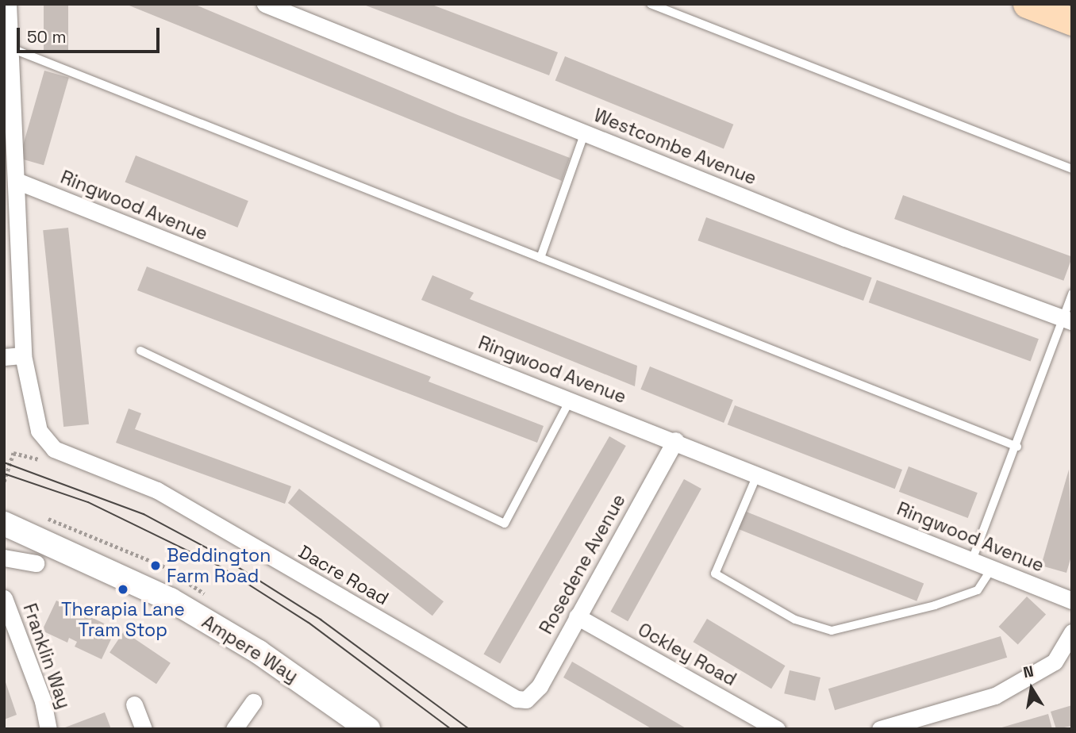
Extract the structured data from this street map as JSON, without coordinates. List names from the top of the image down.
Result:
{
  "streets": {
    "street": [
      "Westcombe Avenue",
      "Ringwood Avenue",
      "Rosedene Avenue",
      "Dacre Road",
      "Ampere Way",
      "Ockley Road",
      "Franklin Way"
    ]
  },
  "crossings": [
    ["Ringwood Avenue", "Rosedene Avenue"],
    ["Rosedene Avenue", "Dacre Road"],
    ["Rosedene Avenue", "Ockley Road"]
  ],
  "places": ["Beddington Farm Road", "Therapia Lane Tram Stop"],
  "scale_bar": "50 m",
  "north": "top"
}
